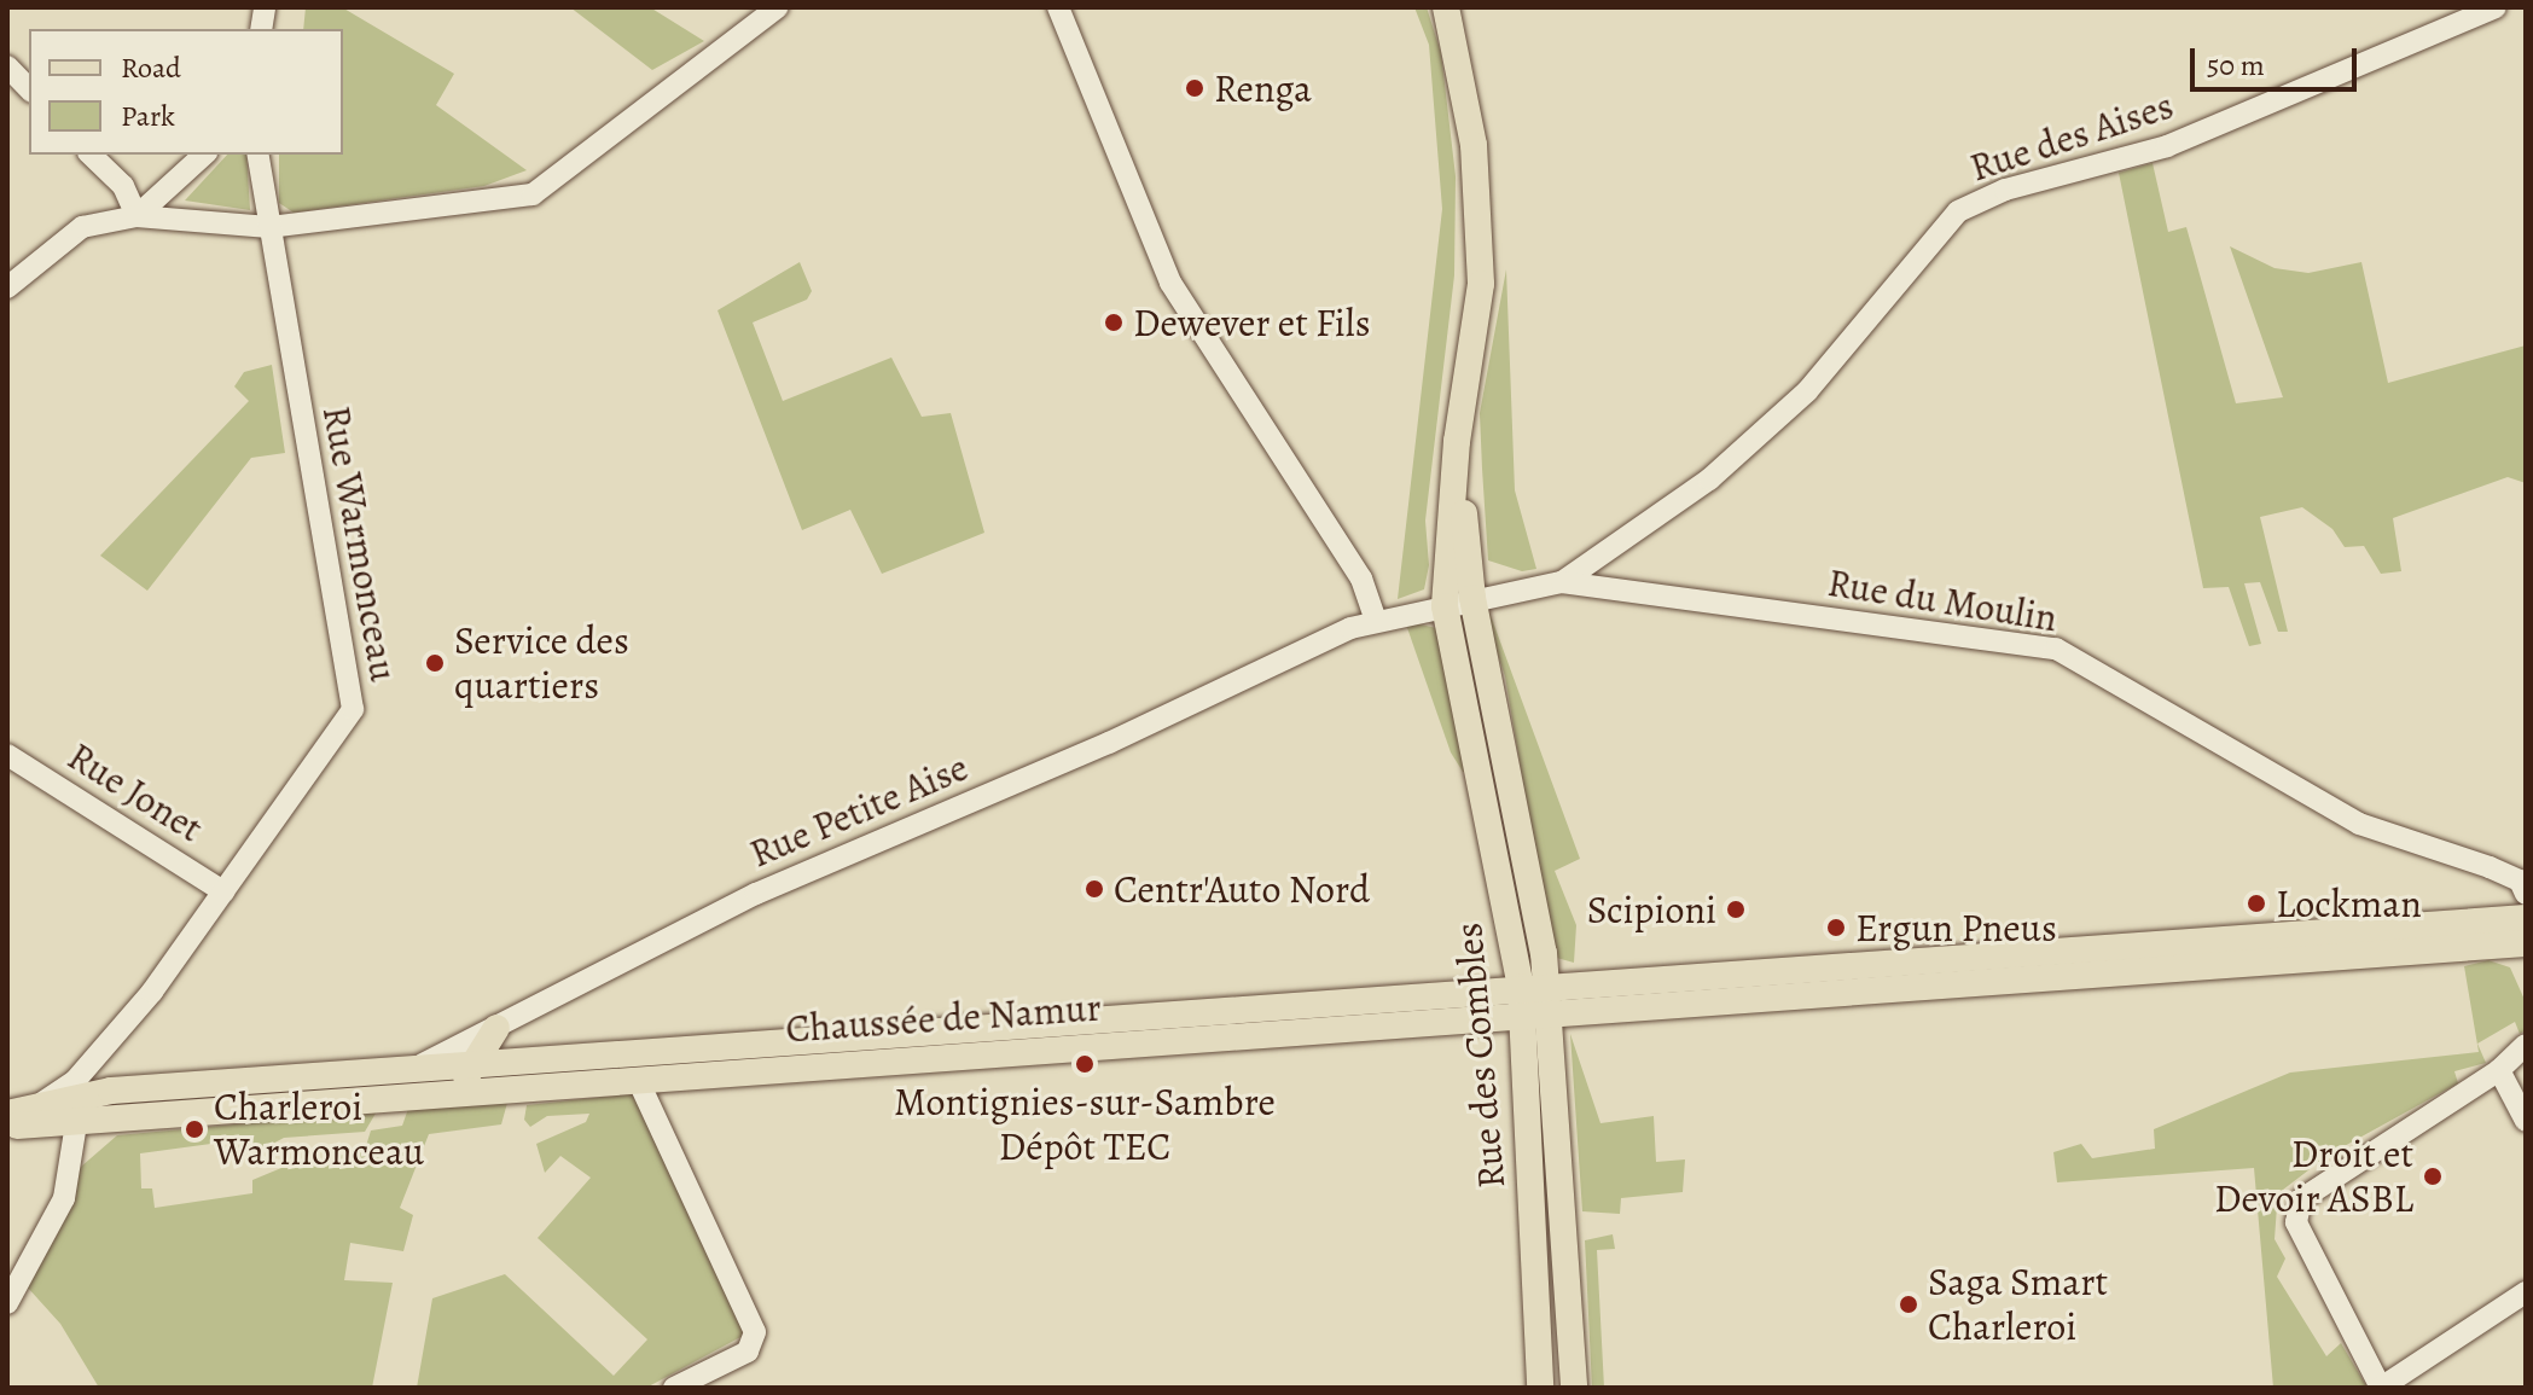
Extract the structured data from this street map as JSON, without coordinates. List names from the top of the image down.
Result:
{
  "streets": {
    "main road": ["Chaussée de Namur", "Rue des Combles"],
    "street": [
      "Rue des Aises",
      "Rue Warmonceau",
      "Rue du Moulin",
      "Rue Jonet",
      "Rue Petite Aise"
    ]
  },
  "crossings": [
    ["Rue des Aises", "Rue du Moulin"],
    ["Rue Warmonceau", "Rue Jonet"],
    ["Rue Warmonceau", "Chaussée de Namur"],
    ["Rue du Moulin", "Rue Petite Aise"],
    ["Rue du Moulin", "Rue des Combles"],
    ["Rue Petite Aise", "Chaussée de Namur"],
    ["Chaussée de Namur", "Rue des Combles"]
  ],
  "places": [
    "Renga",
    "Dewever et Fils",
    "Service des quartiers",
    "Centr'Auto Nord",
    "Lockman",
    "Scipioni",
    "Ergun Pneus",
    "Montignies-sur-Sambre Dépôt TEC",
    "Charleroi Warmonceau",
    "Droit et Devoir ASBL",
    "Saga Smart Charleroi"
  ],
  "legend": ["Road", "Park"],
  "scale_bar": "50 m"
}
